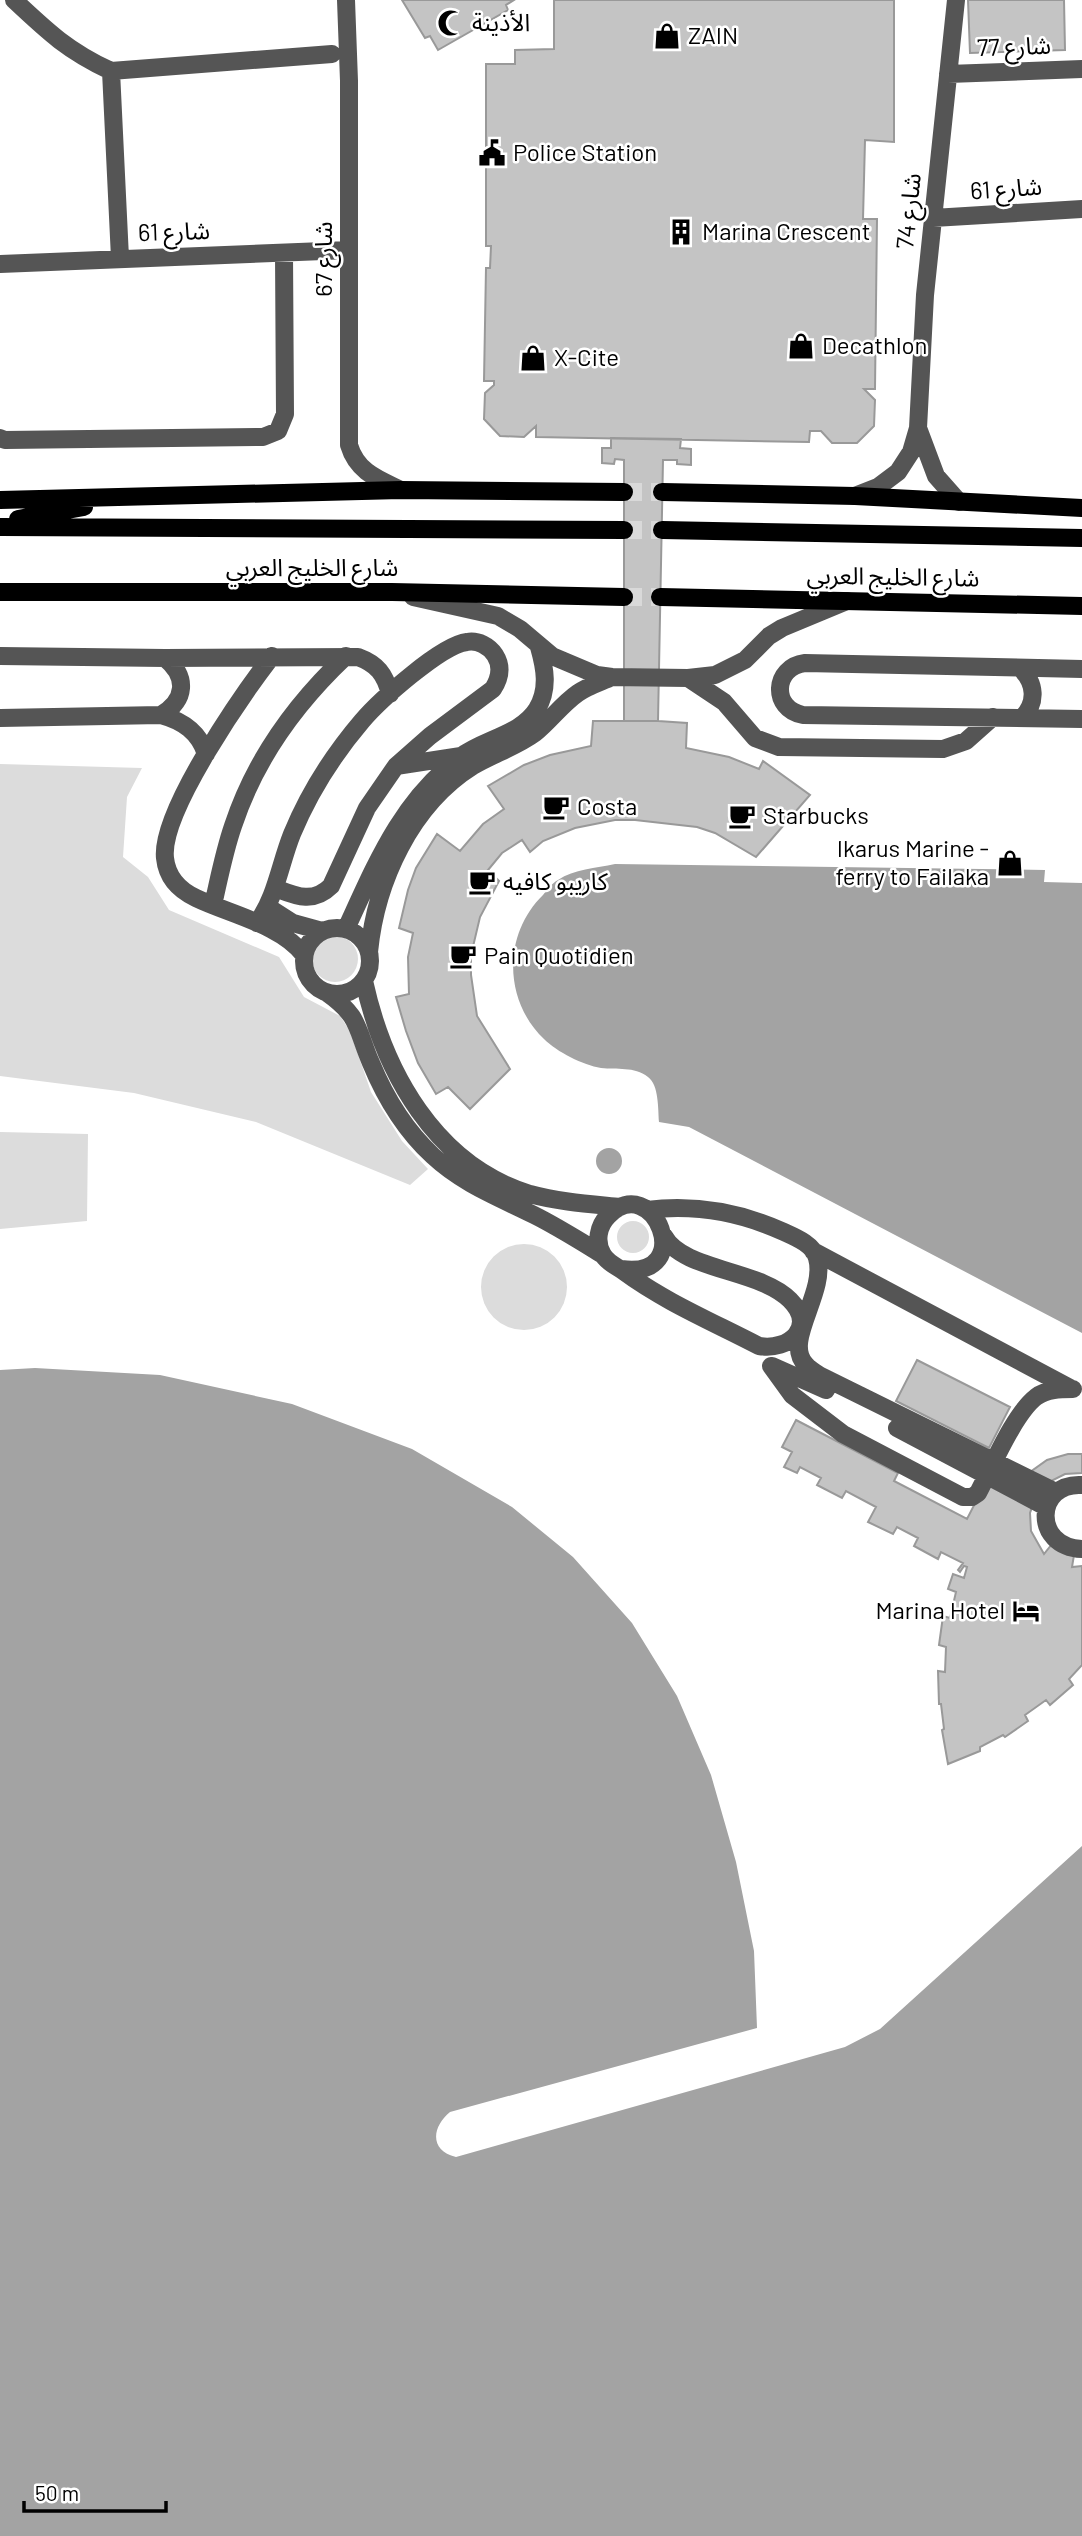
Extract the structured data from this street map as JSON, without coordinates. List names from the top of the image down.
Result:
{
  "streets": {
    "main road": ["شارع الخليج العربي"],
    "street": [
      "شارع 77",
      "شارع 61",
      "شارع 74",
      "شارع 67"
    ]
  },
  "crossings": [
    ["شارع 77", "شارع 74"],
    ["شارع 61", "شارع 74"],
    ["شارع 61", "شارع 67"]
  ],
  "places": {
    "mosque": ["الأذينة"],
    "shop": [
      "ZAIN",
      "Decathlon",
      "X-Cite",
      "Ikarus Marine - ferry to Failaka"
    ],
    "public building": ["Police Station"],
    "building": ["Marina Crescent"],
    "cafe": [
      "Costa",
      "Starbucks",
      "كاريبو كافيه",
      "Pain Quotidien"
    ],
    "hotel": ["Marina Hotel"]
  },
  "scale_bar": "50 m"
}
